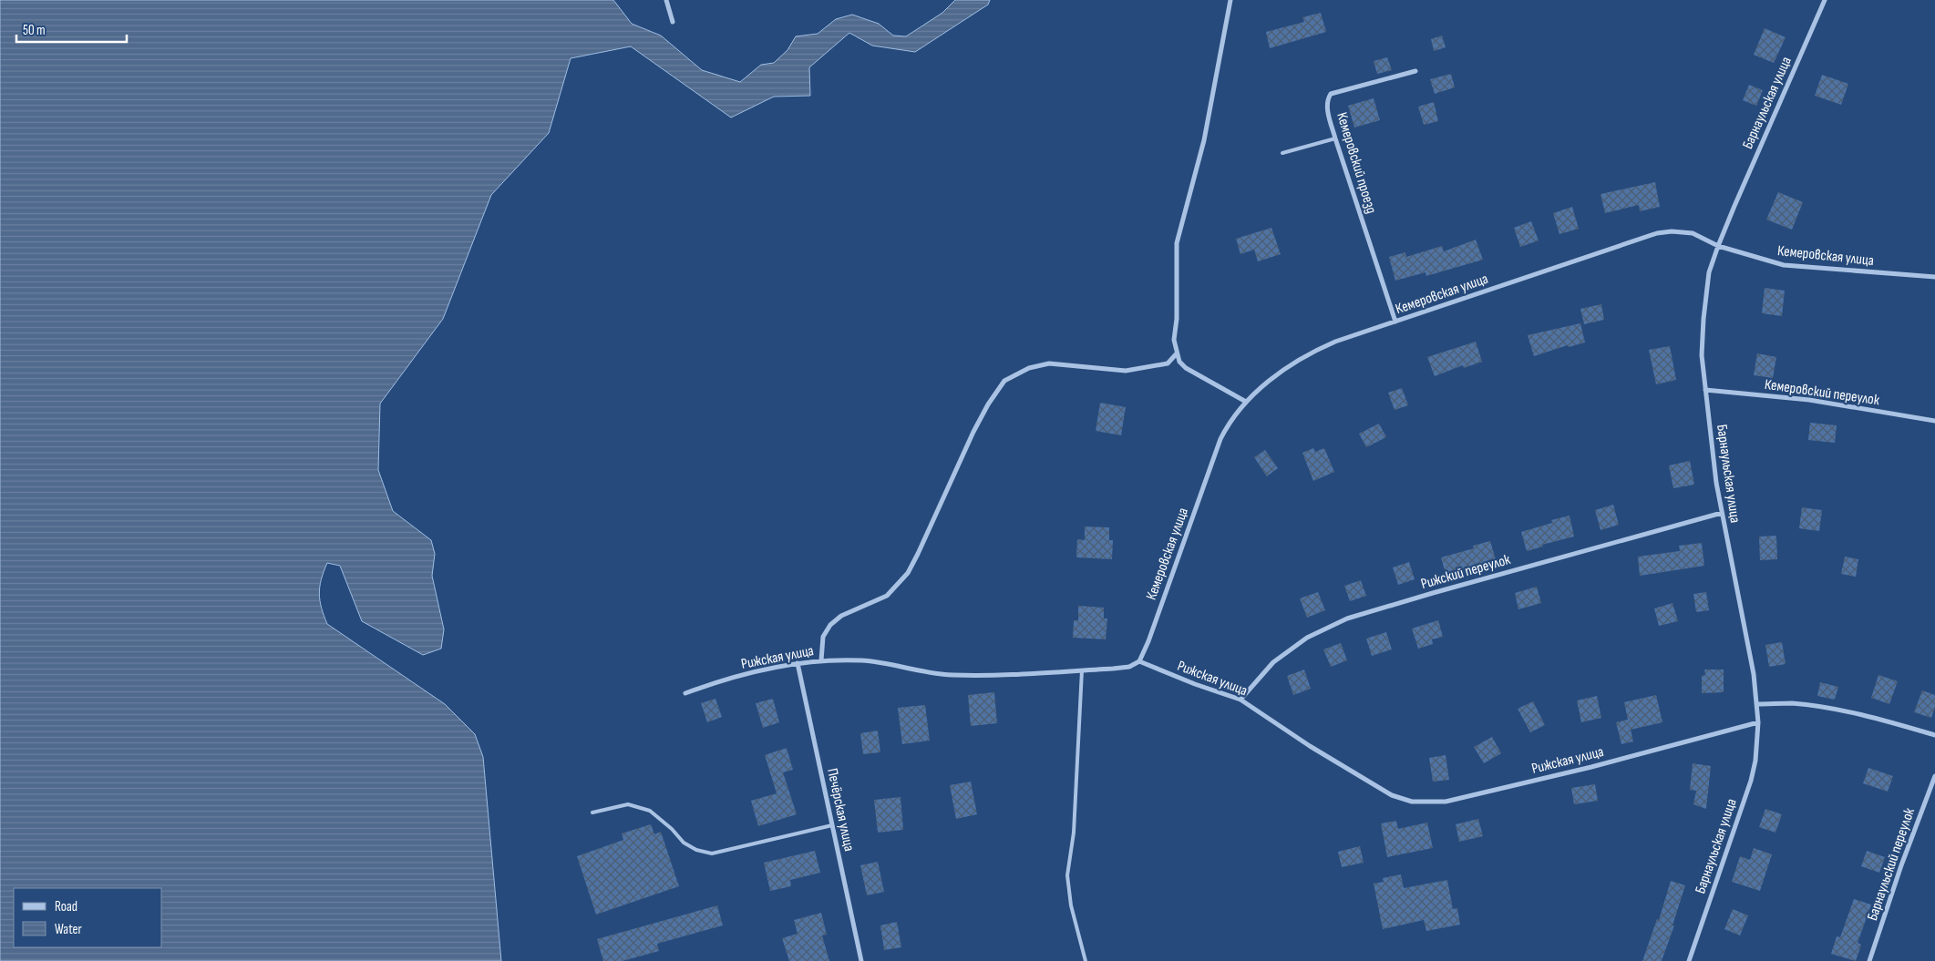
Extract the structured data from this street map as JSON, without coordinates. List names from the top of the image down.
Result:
{
  "streets": {
    "street": [
      "Барнаульская улица",
      "Кемеровский проезд",
      "Кемеровская улица",
      "Кемеровский переулок",
      "Рижский переулок",
      "Рижская улица",
      "Печёрская улица",
      "Барнаульский переулок"
    ]
  },
  "crossings": [
    ["Барнаульская улица", "Кемеровская улица"],
    ["Барнаульская улица", "Кемеровский переулок"],
    ["Барнаульская улица", "Рижский переулок"],
    ["Барнаульская улица", "Рижская улица"],
    ["Кемеровский проезд", "Кемеровская улица"],
    ["Кемеровская улица", "Рижская улица"],
    ["Рижский переулок", "Рижская улица"],
    ["Рижская улица", "Печёрская улица"]
  ],
  "legend": ["Road", "Water"],
  "scale_bar": "50 m"
}
